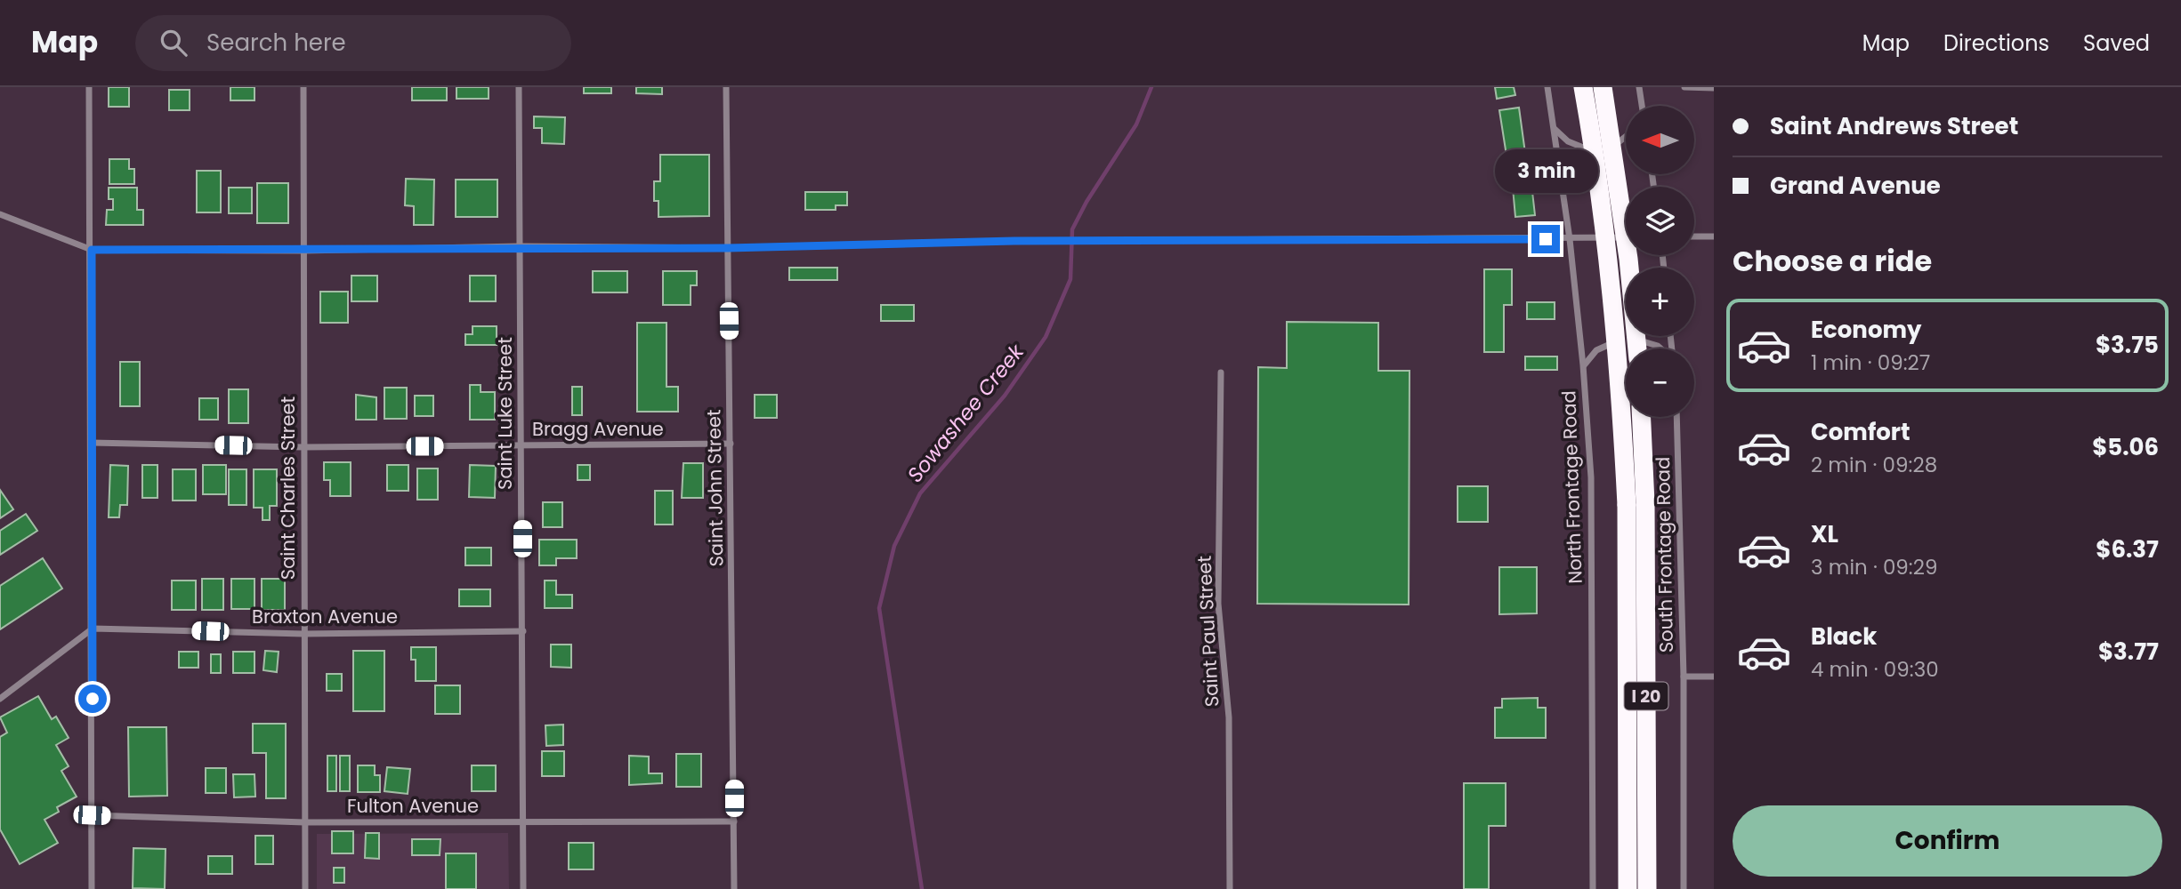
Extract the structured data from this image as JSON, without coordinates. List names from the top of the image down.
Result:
{
  "streets": {
    "highway": ["I 20"],
    "street": [
      "Saint Luke Street",
      "Bragg Avenue",
      "North Frontage Road",
      "Saint Charles Street",
      "Saint John Street",
      "South Frontage Road",
      "Braxton Avenue",
      "Saint Paul Street",
      "Fulton Avenue"
    ]
  },
  "crossings": [
    ["Saint Luke Street", "Bragg Avenue"],
    ["Saint Luke Street", "Braxton Avenue"],
    ["Saint Luke Street", "Fulton Avenue"],
    ["Bragg Avenue", "Saint Charles Street"],
    ["Bragg Avenue", "Saint John Street"],
    ["Saint Charles Street", "Braxton Avenue"],
    ["Saint Charles Street", "Fulton Avenue"],
    ["Saint John Street", "Fulton Avenue"]
  ],
  "water": ["Sowashee Creek"],
  "north": "left",
  "page": {
    "header": "Map",
    "search": "Search here",
    "nav": ["Map", "Directions", "Saved"],
    "banner": ["Saint Andrews Street", "Grand Avenue"],
    "map_buttons": ["+", "−"],
    "bubble": "3 min",
    "heading": "Choose a ride",
    "list": [
      {
        "name": "Economy",
        "note": "1 min · 09:27",
        "value": "$3.75"
      },
      {
        "name": "Comfort",
        "note": "2 min · 09:28",
        "value": "$5.06"
      },
      {
        "name": "XL",
        "note": "3 min · 09:29",
        "value": "$6.37"
      },
      {
        "name": "Black",
        "note": "4 min · 09:30",
        "value": "$3.77"
      }
    ],
    "buttons": "Confirm"
  }
}
